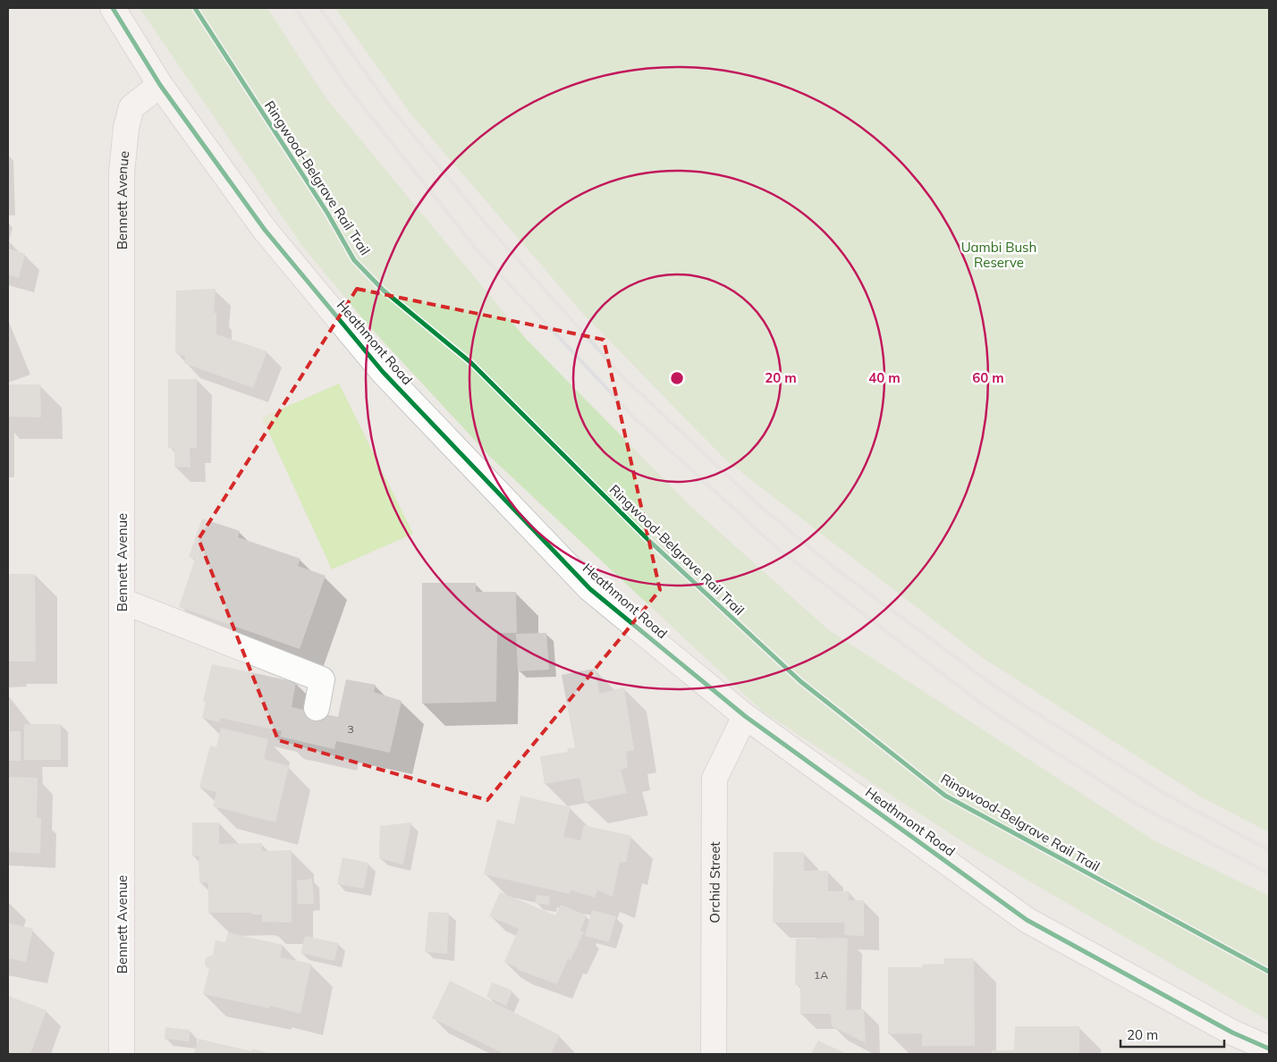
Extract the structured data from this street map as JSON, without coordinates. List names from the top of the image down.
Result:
{
  "streets": {
    "street": ["Bennett Avenue", "Heathmont Road", "Orchid Street"],
    "cycle path": ["Ringwood-Belgrave Rail Trail"]
  },
  "crossings": [
    ["Bennett Avenue", "Heathmont Road"],
    ["Heathmont Road", "Orchid Street"]
  ],
  "parks": ["Uambi Bush Reserve"],
  "house_numbers": ["3", "1A"],
  "scale_bar": "20 m",
  "rings": ["20 m", "40 m", "60 m"]
}
